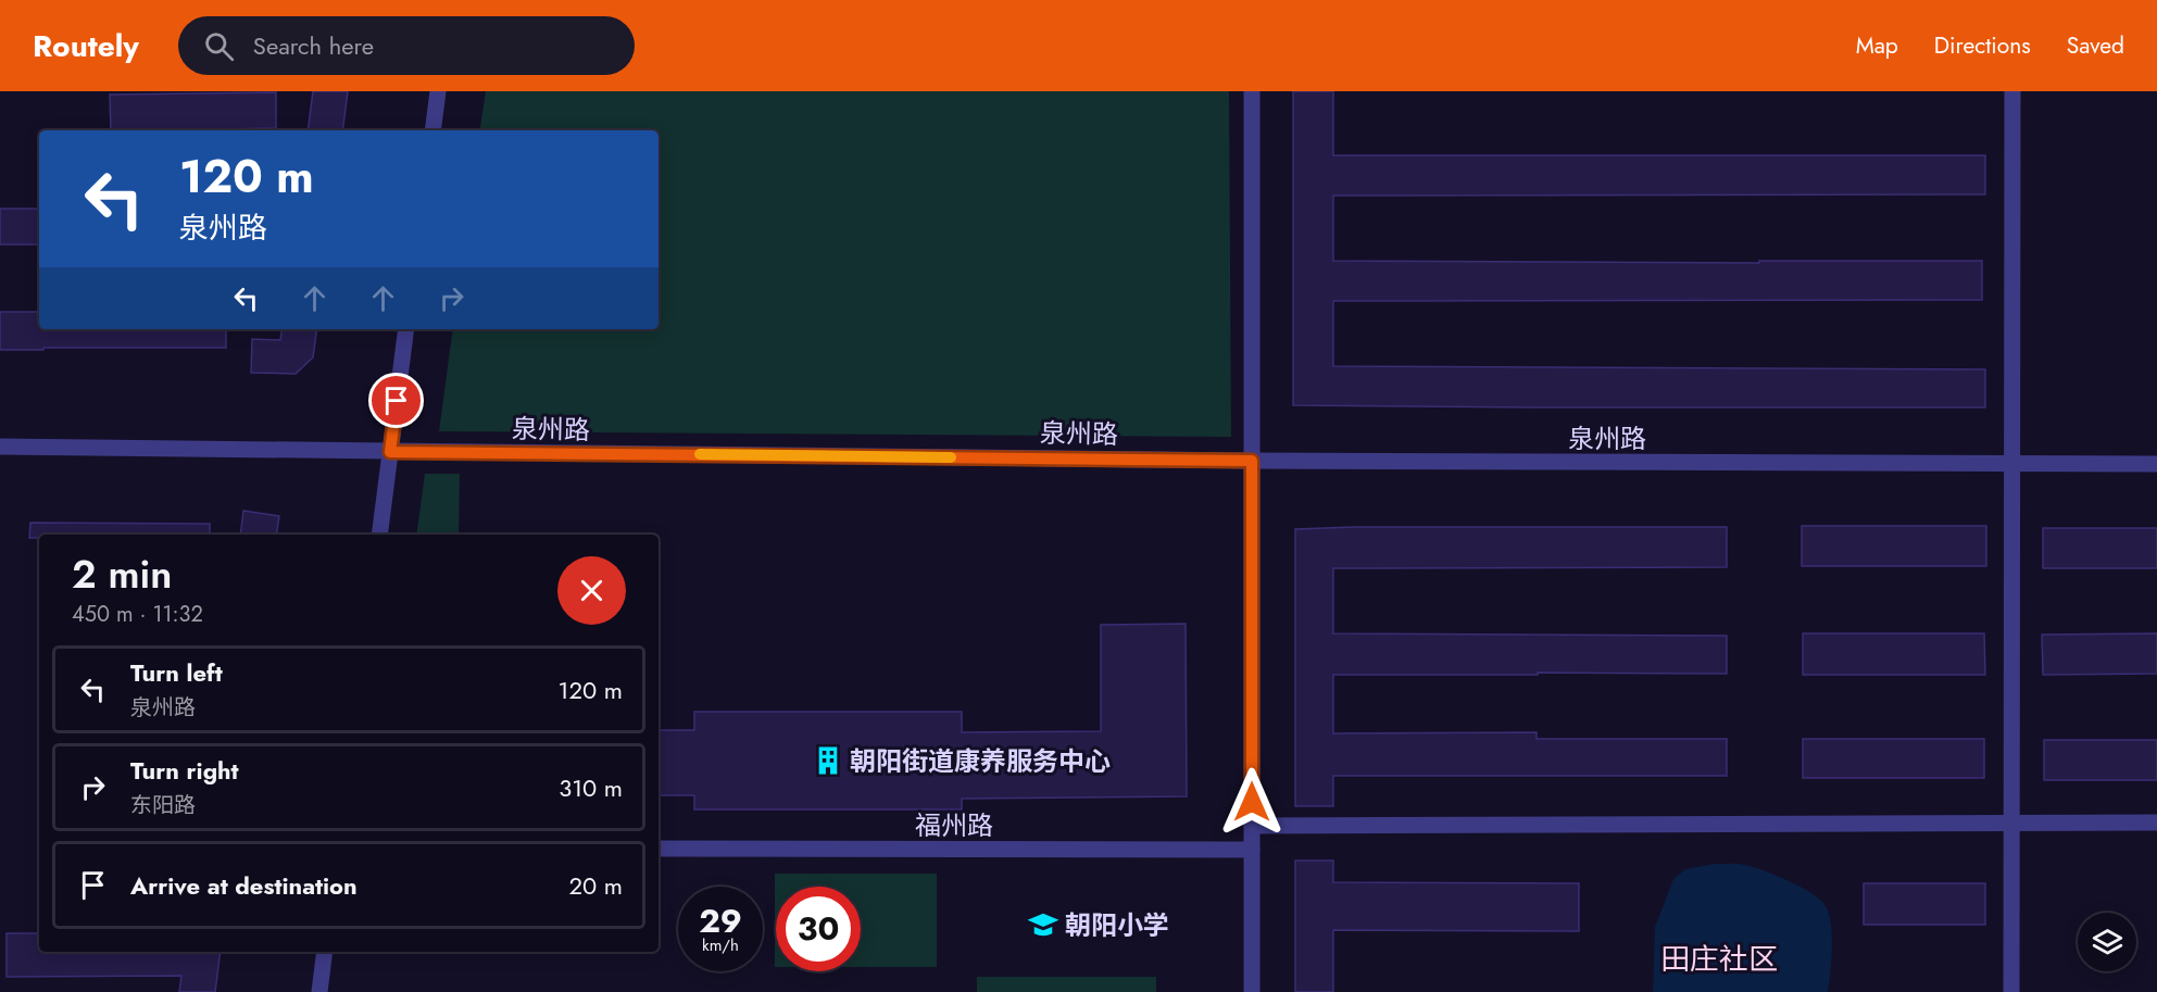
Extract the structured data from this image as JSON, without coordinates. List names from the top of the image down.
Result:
{
  "streets": {
    "street": ["泉州路", "福州路"]
  },
  "districts": ["田庄社区"],
  "places": {
    "building": ["朝阳街道康养服务中心"],
    "school or university": ["朝阳小学"]
  },
  "page": {
    "header": "Routely",
    "search": "Search here",
    "nav": ["Map", "Directions", "Saved"],
    "turn": ["120 m", "泉州路"],
    "heading": ["2 min", "450 m · 11:32"],
    "list": [
      {
        "name": "Turn left",
        "note": "泉州路",
        "value": "120 m"
      },
      {
        "name": "Turn right",
        "note": "东阳路",
        "value": "310 m"
      },
      {
        "name": "Arrive at destination",
        "value": "20 m"
      }
    ],
    "speed": "29 km/h",
    "limit": "30"
  }
}
